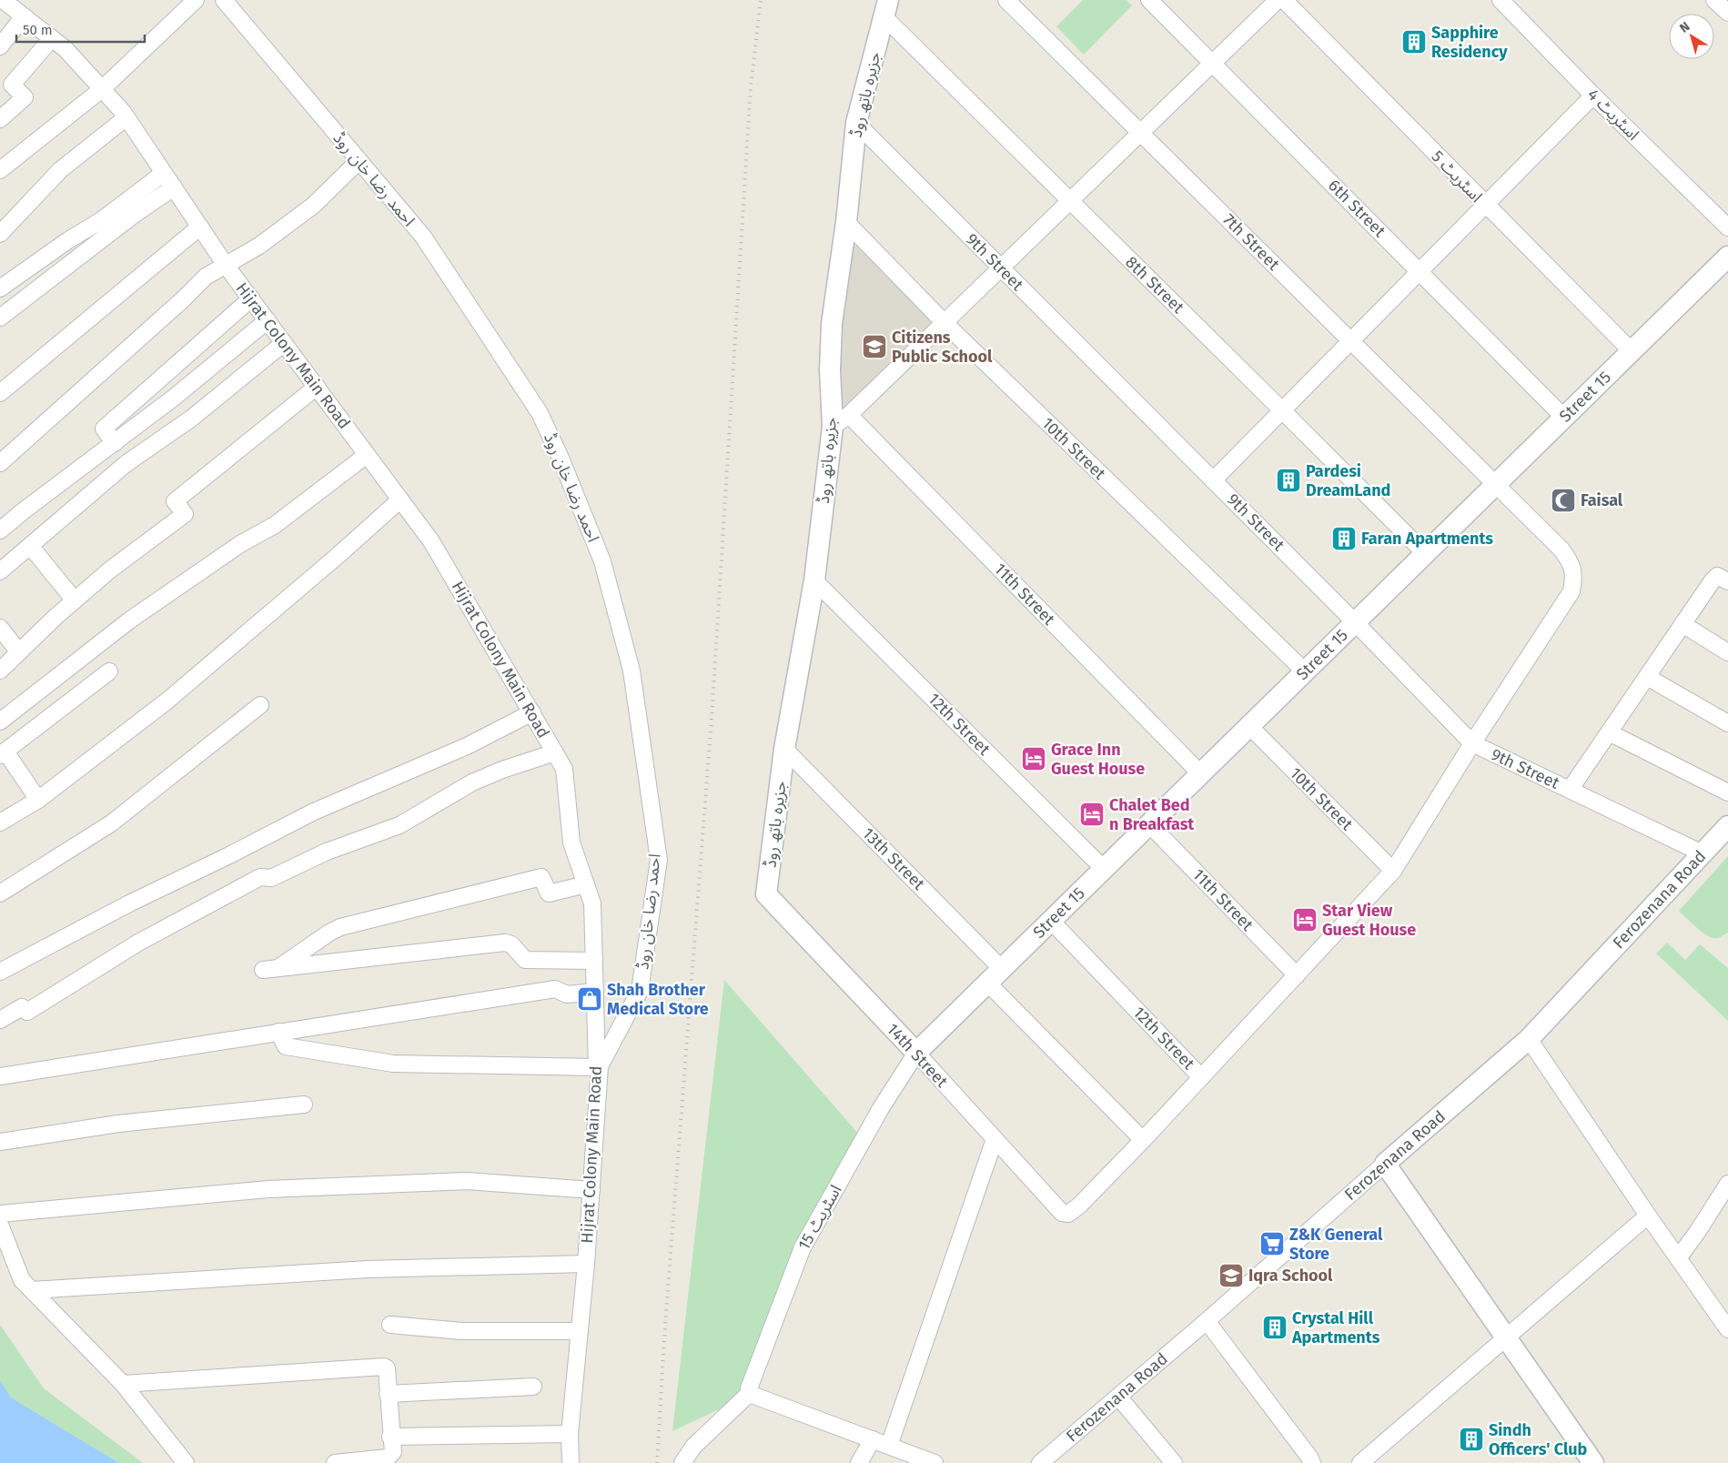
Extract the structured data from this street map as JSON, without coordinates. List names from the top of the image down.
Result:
{
  "streets": {
    "street": [
      "جزیرہ باتھ روڈ",
      "اسٹریٹ 4",
      "اسٹریٹ 5",
      "احمد رضا خان روڈ",
      "6th Street",
      "7th Street",
      "9th Street",
      "8th Street",
      "Hijrat Colony Main Road",
      "Street 15",
      "10th Street",
      "11th Street",
      "12th Street",
      "13th Street",
      "Ferozenana Road",
      "14th Street",
      "اسٹریٹ 15"
    ]
  },
  "crossings": [
    ["جزیرہ باتھ روڈ", "9th Street"],
    ["جزیرہ باتھ روڈ", "8th Street"],
    ["جزیرہ باتھ روڈ", "10th Street"],
    ["جزیرہ باتھ روڈ", "11th Street"],
    ["جزیرہ باتھ روڈ", "12th Street"],
    ["جزیرہ باتھ روڈ", "13th Street"],
    ["جزیرہ باتھ روڈ", "14th Street"],
    ["اسٹریٹ 5", "Street 15"],
    ["احمد رضا خان روڈ", "Hijrat Colony Main Road"],
    ["6th Street", "Street 15"],
    ["7th Street", "9th Street"],
    ["7th Street", "Street 15"],
    ["7th Street", "10th Street"],
    ["7th Street", "11th Street"],
    ["7th Street", "12th Street"],
    ["7th Street", "13th Street"],
    ["7th Street", "14th Street"],
    ["9th Street", "Street 15"],
    ["9th Street", "Ferozenana Road"],
    ["8th Street", "Street 15"],
    ["Street 15", "10th Street"],
    ["Street 15", "11th Street"],
    ["Street 15", "12th Street"],
    ["Street 15", "13th Street"],
    ["Street 15", "14th Street"],
    ["Street 15", "اسٹریٹ 15"],
    ["14th Street", "اسٹریٹ 15"]
  ],
  "places": {
    "building": [
      "Sapphire Residency",
      "Pardesi DreamLand",
      "Faran Apartments",
      "Crystal Hill Apartments",
      "Sindh Officers' Club"
    ],
    "school or university": ["Citizens Public School", "Iqra School"],
    "mosque": ["Faisal"],
    "hotel": ["Grace Inn Guest House", "Chalet Bed n Breakfast", "Star View Guest House"],
    "shop": ["Shah Brother Medical Store"],
    "supermarket": ["Z&K General Store"]
  },
  "scale_bar": "50 m",
  "north": "top left"
}
